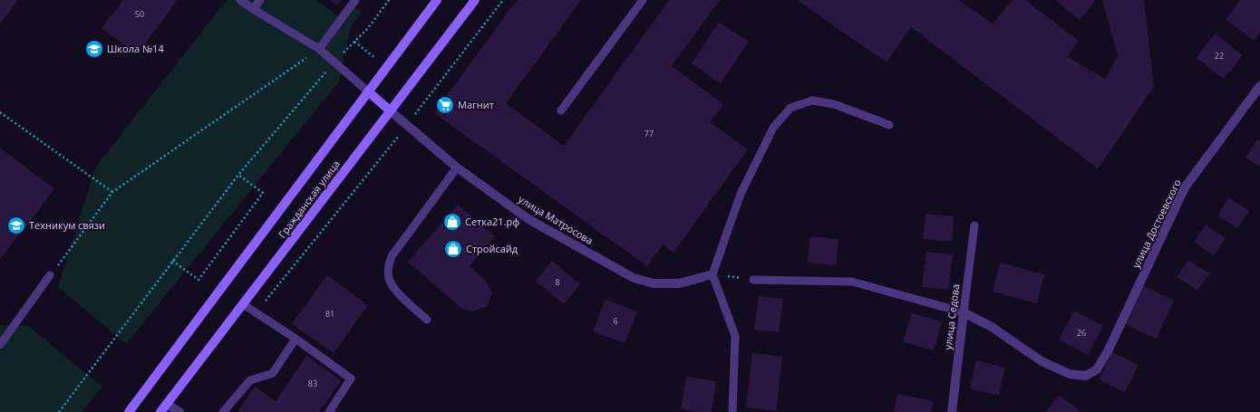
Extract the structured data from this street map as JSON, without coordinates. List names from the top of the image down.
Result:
{
  "streets": {
    "main road": ["Гражданская улица"],
    "street": ["улица Матросова", "улица Достоевского", "улица Седова"]
  },
  "crossings": [
    ["Гражданская улица", "улица Матросова"],
    ["улица Достоевского", "улица Седова"]
  ],
  "places": {
    "school or university": ["Школа №14", "Техникум связи"],
    "supermarket": ["Магнит"],
    "shop": ["Сетка21.рф", "Стройсайд"]
  },
  "house_numbers": [
    "50",
    "22",
    "77",
    "8",
    "81",
    "6",
    "26",
    "83"
  ]
}
